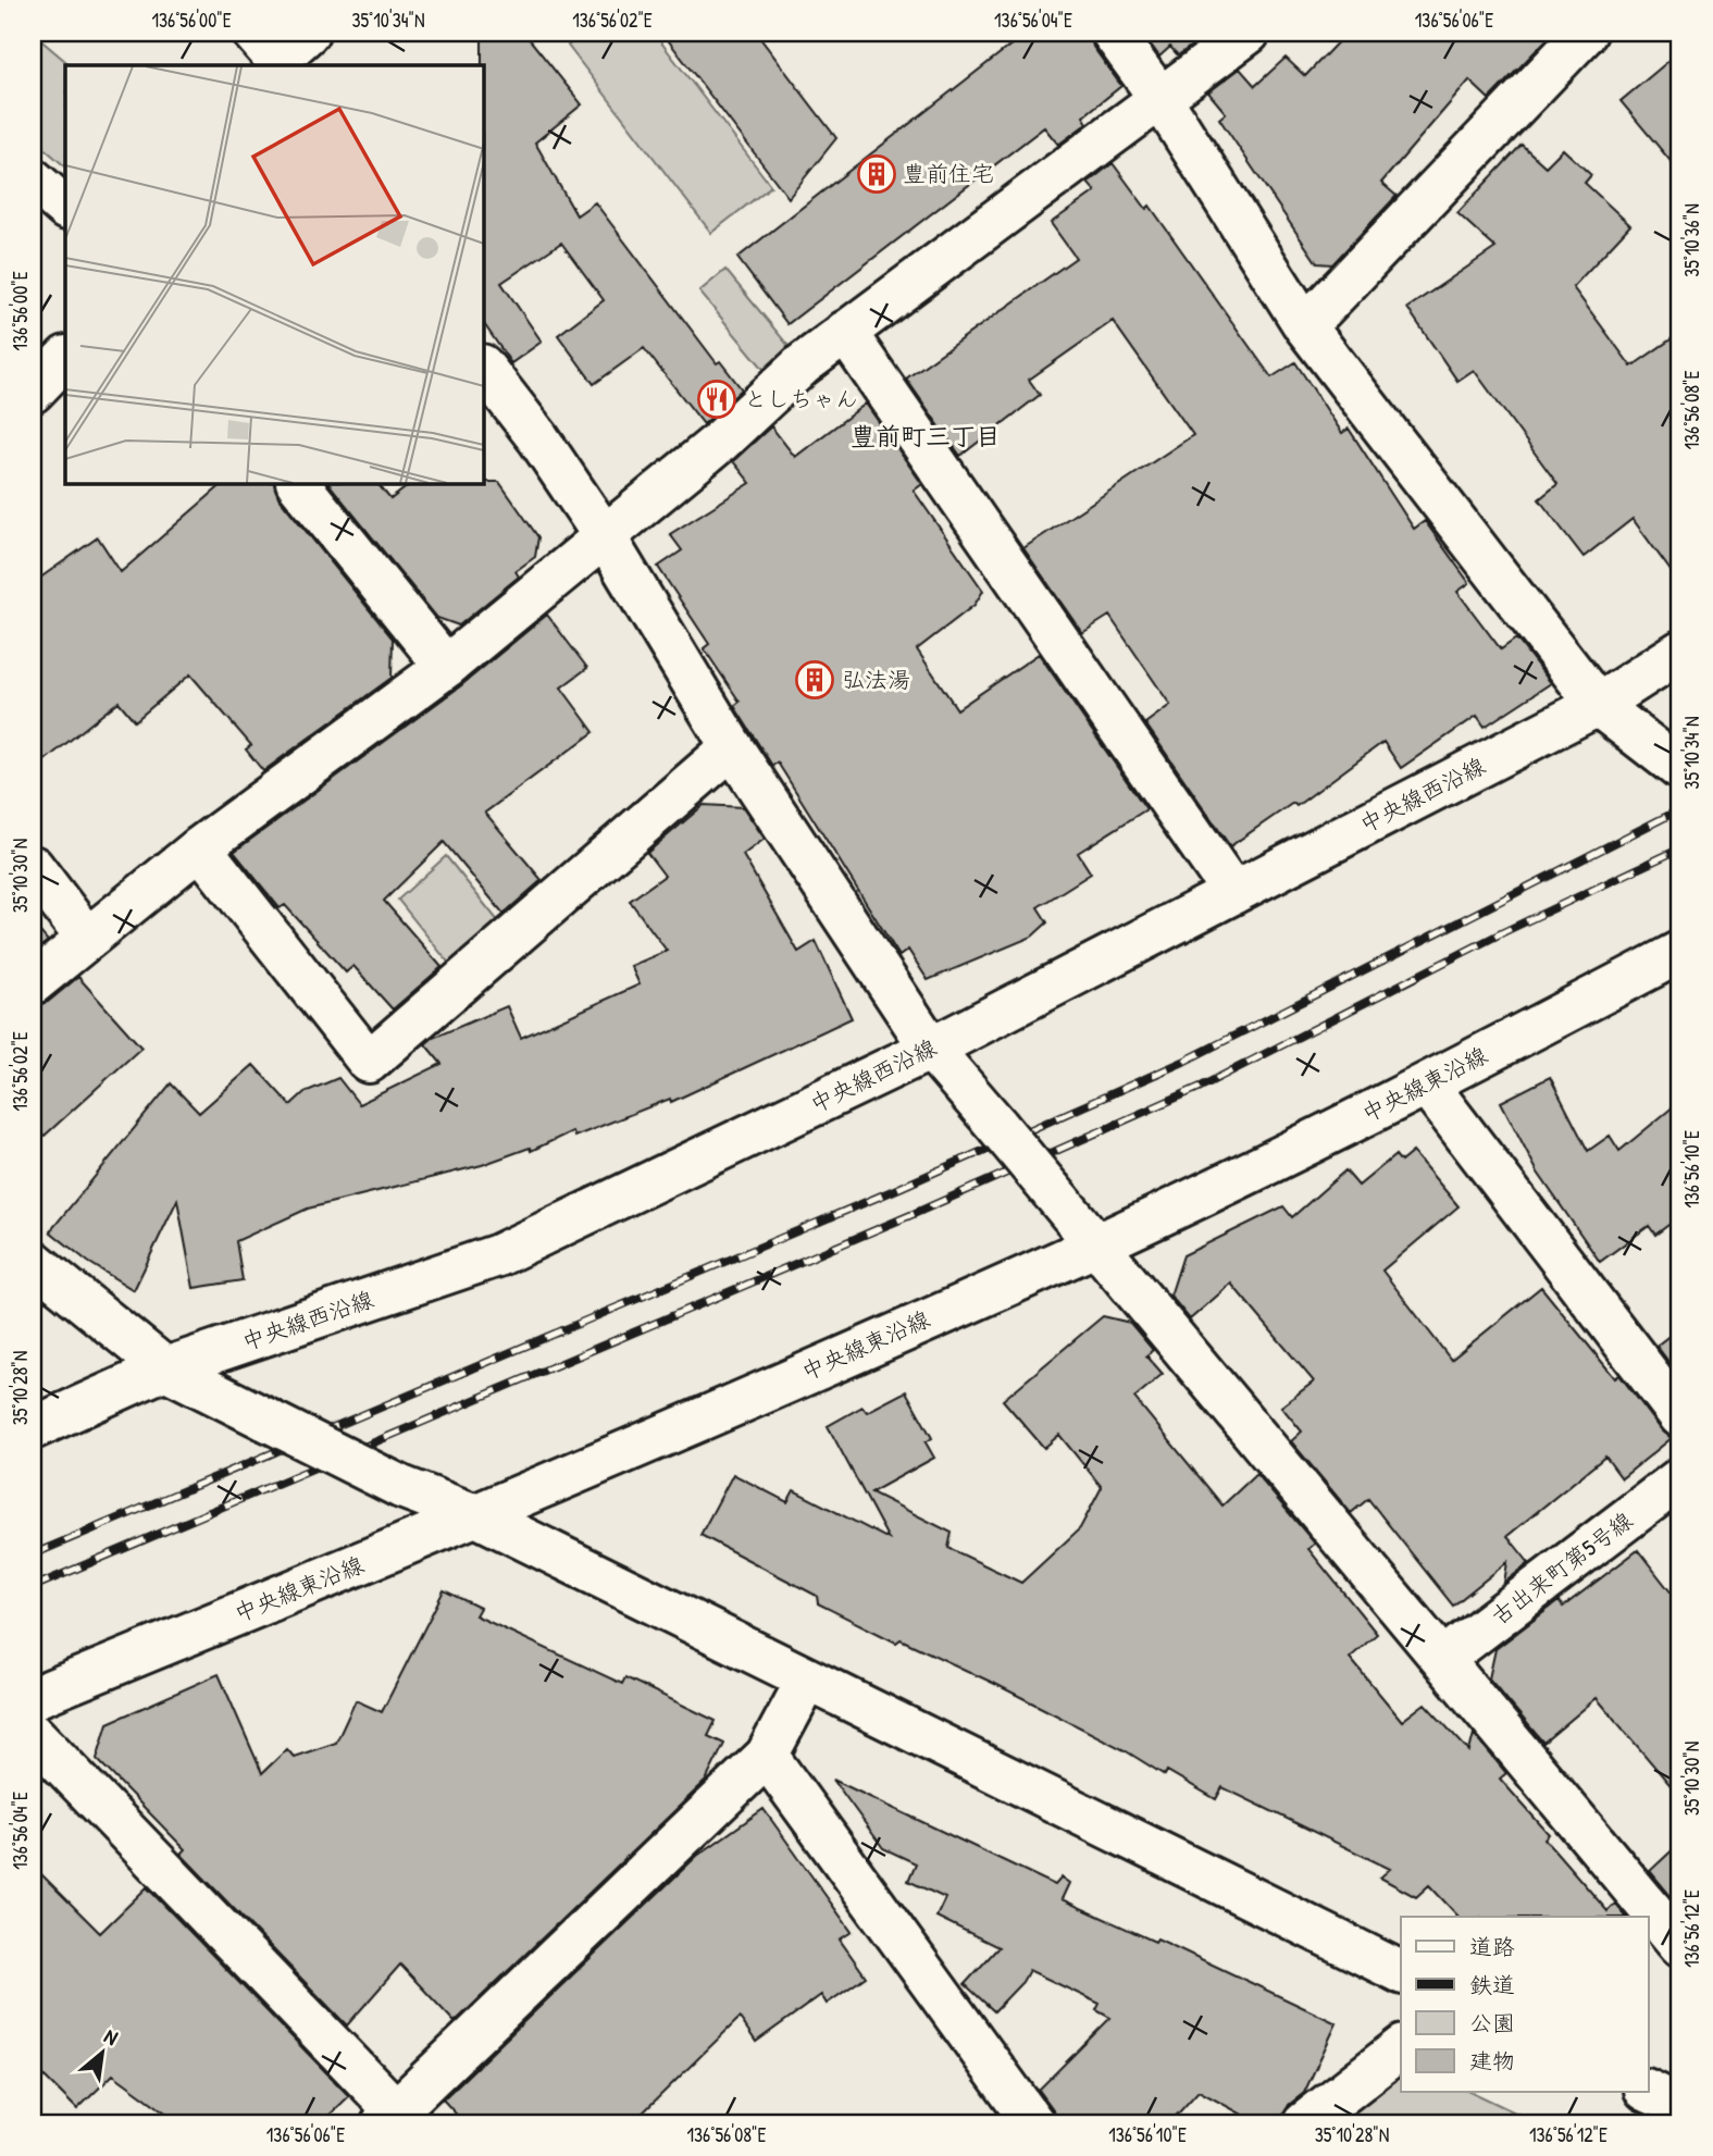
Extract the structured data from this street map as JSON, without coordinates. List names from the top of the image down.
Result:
{
  "streets": {
    "street": ["中央線西沿線", "中央線東沿線", "古出来町第5号線"]
  },
  "districts": ["豊前町三丁目"],
  "places": {
    "building": ["豊前住宅", "弘法湯"],
    "restaurant": ["としちゃん"]
  },
  "legend": [
    "道路",
    "鉄道",
    "公園",
    "建物"
  ],
  "north": "top right",
  "coordinates": [
    "136°56'00\"E",
    "35°10'34\"N",
    "136°56'02\"E",
    "136°56'04\"E",
    "136°56'06\"E",
    "35°10'36\"N",
    "136°56'08\"E",
    "35°10'30\"N",
    "136°56'10\"E",
    "35°10'28\"N",
    "136°56'12\"E"
  ]
}
